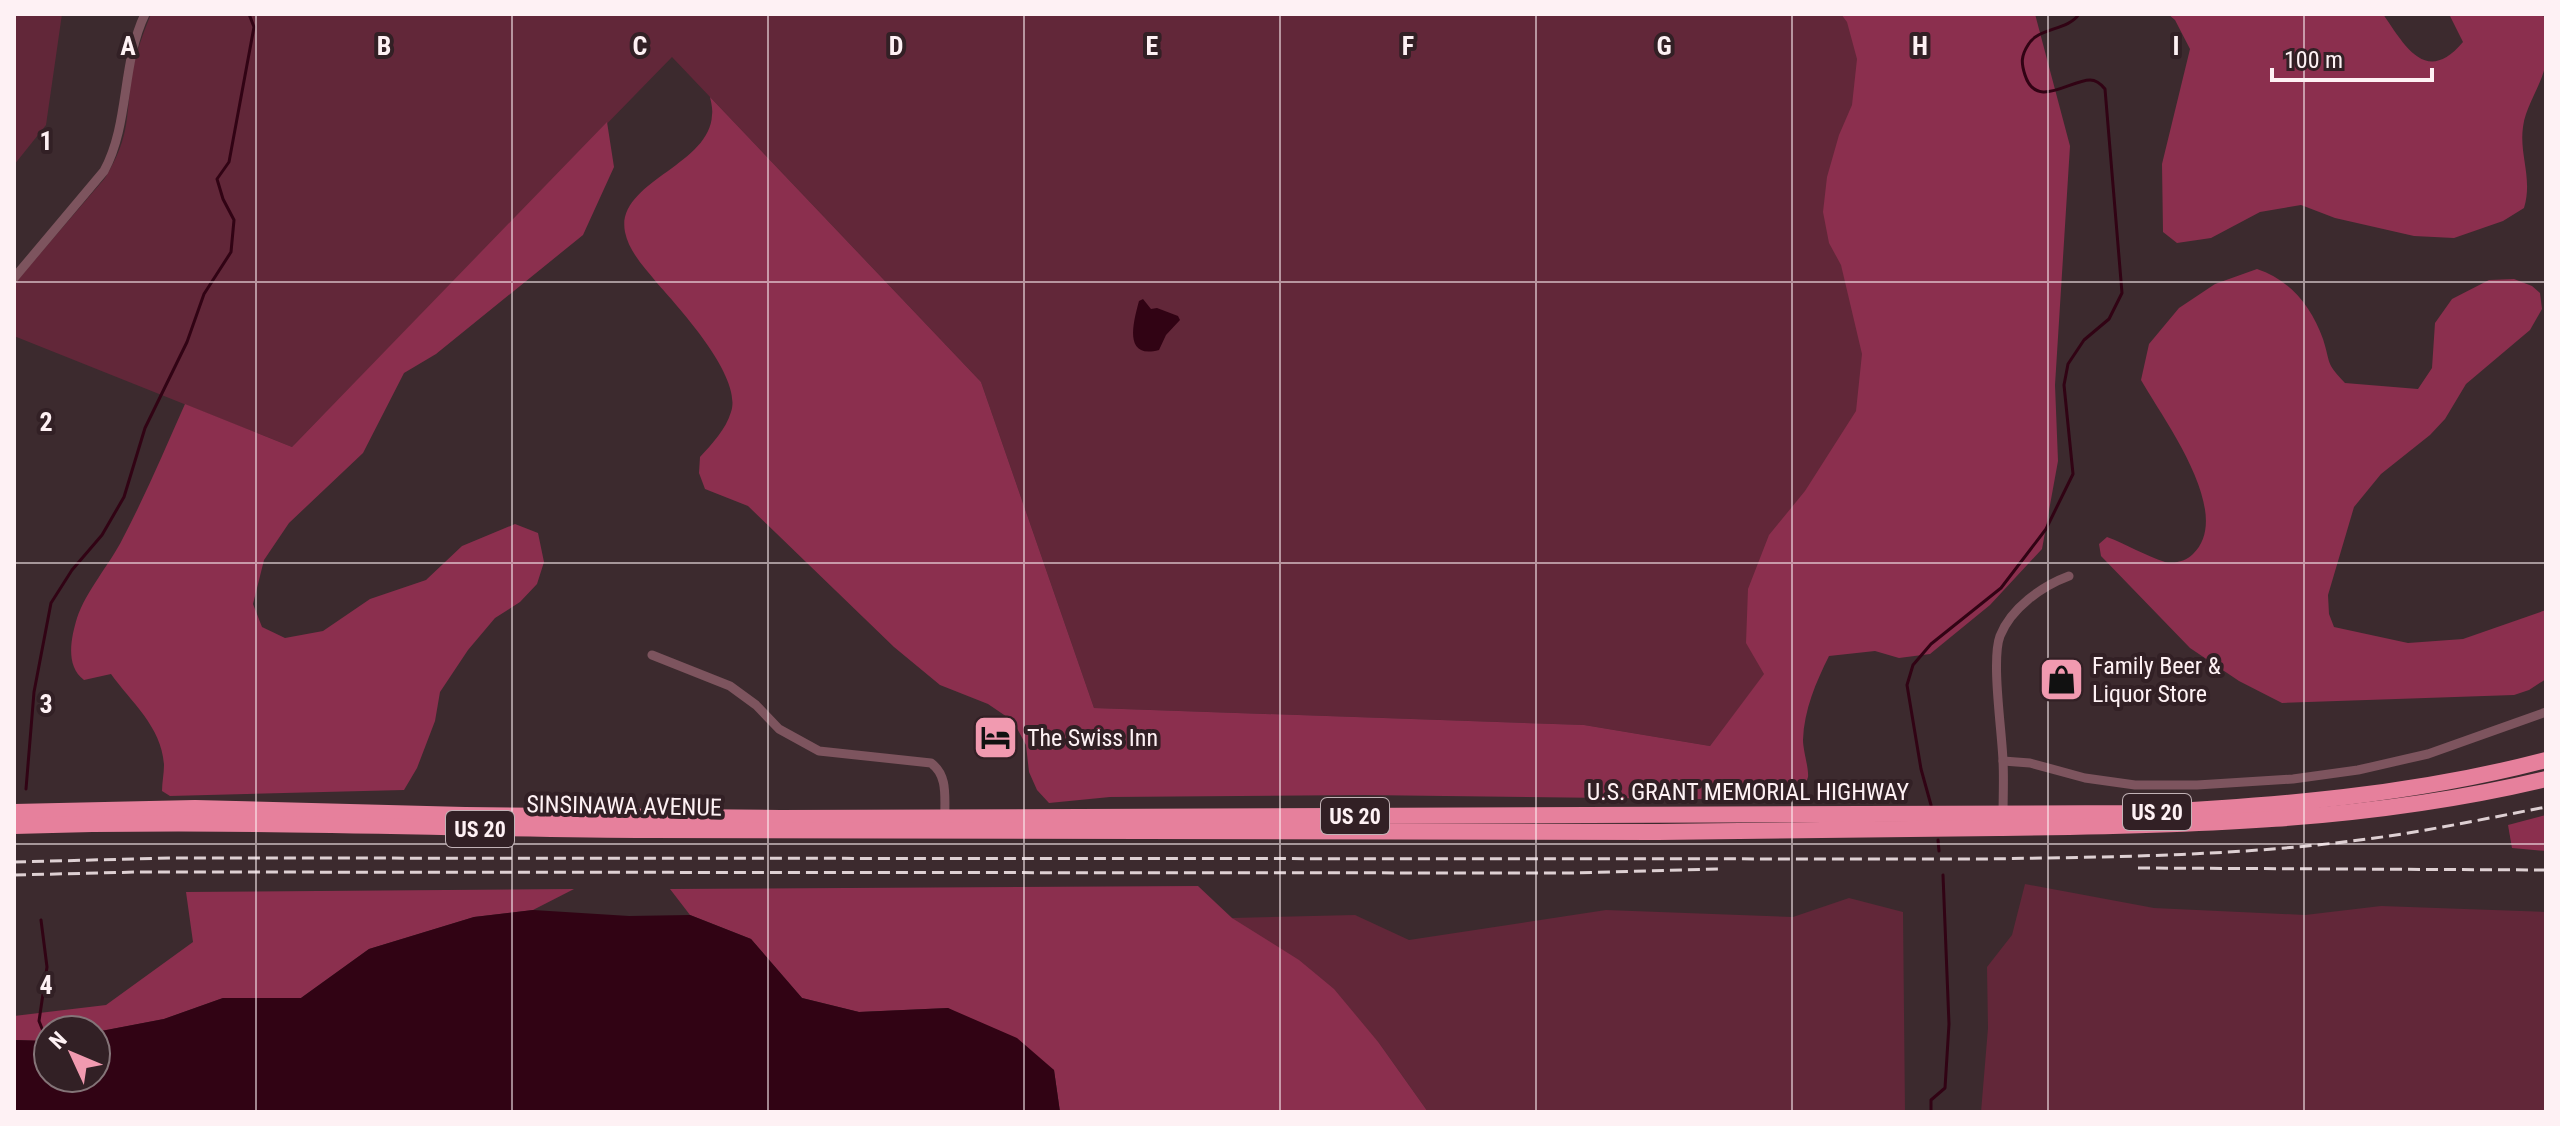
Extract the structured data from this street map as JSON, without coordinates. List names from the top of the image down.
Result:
{
  "streets": {
    "highway": ["U.S. GRANT MEMORIAL HIGHWAY", "SINSINAWA AVENUE", "US 20"]
  },
  "crossings": [
    ["U.S. GRANT MEMORIAL HIGHWAY", "SINSINAWA AVENUE"]
  ],
  "places": {
    "shop": ["Family Beer & Liquor Store"],
    "hotel": ["The Swiss Inn"]
  },
  "scale_bar": "100 m",
  "north": "top left",
  "grid": {
    "columns": [
      "A",
      "B",
      "C",
      "D",
      "E",
      "F",
      "G",
      "H",
      "I"
    ],
    "rows": [
      "1",
      "2",
      "3",
      "4"
    ]
  }
}
